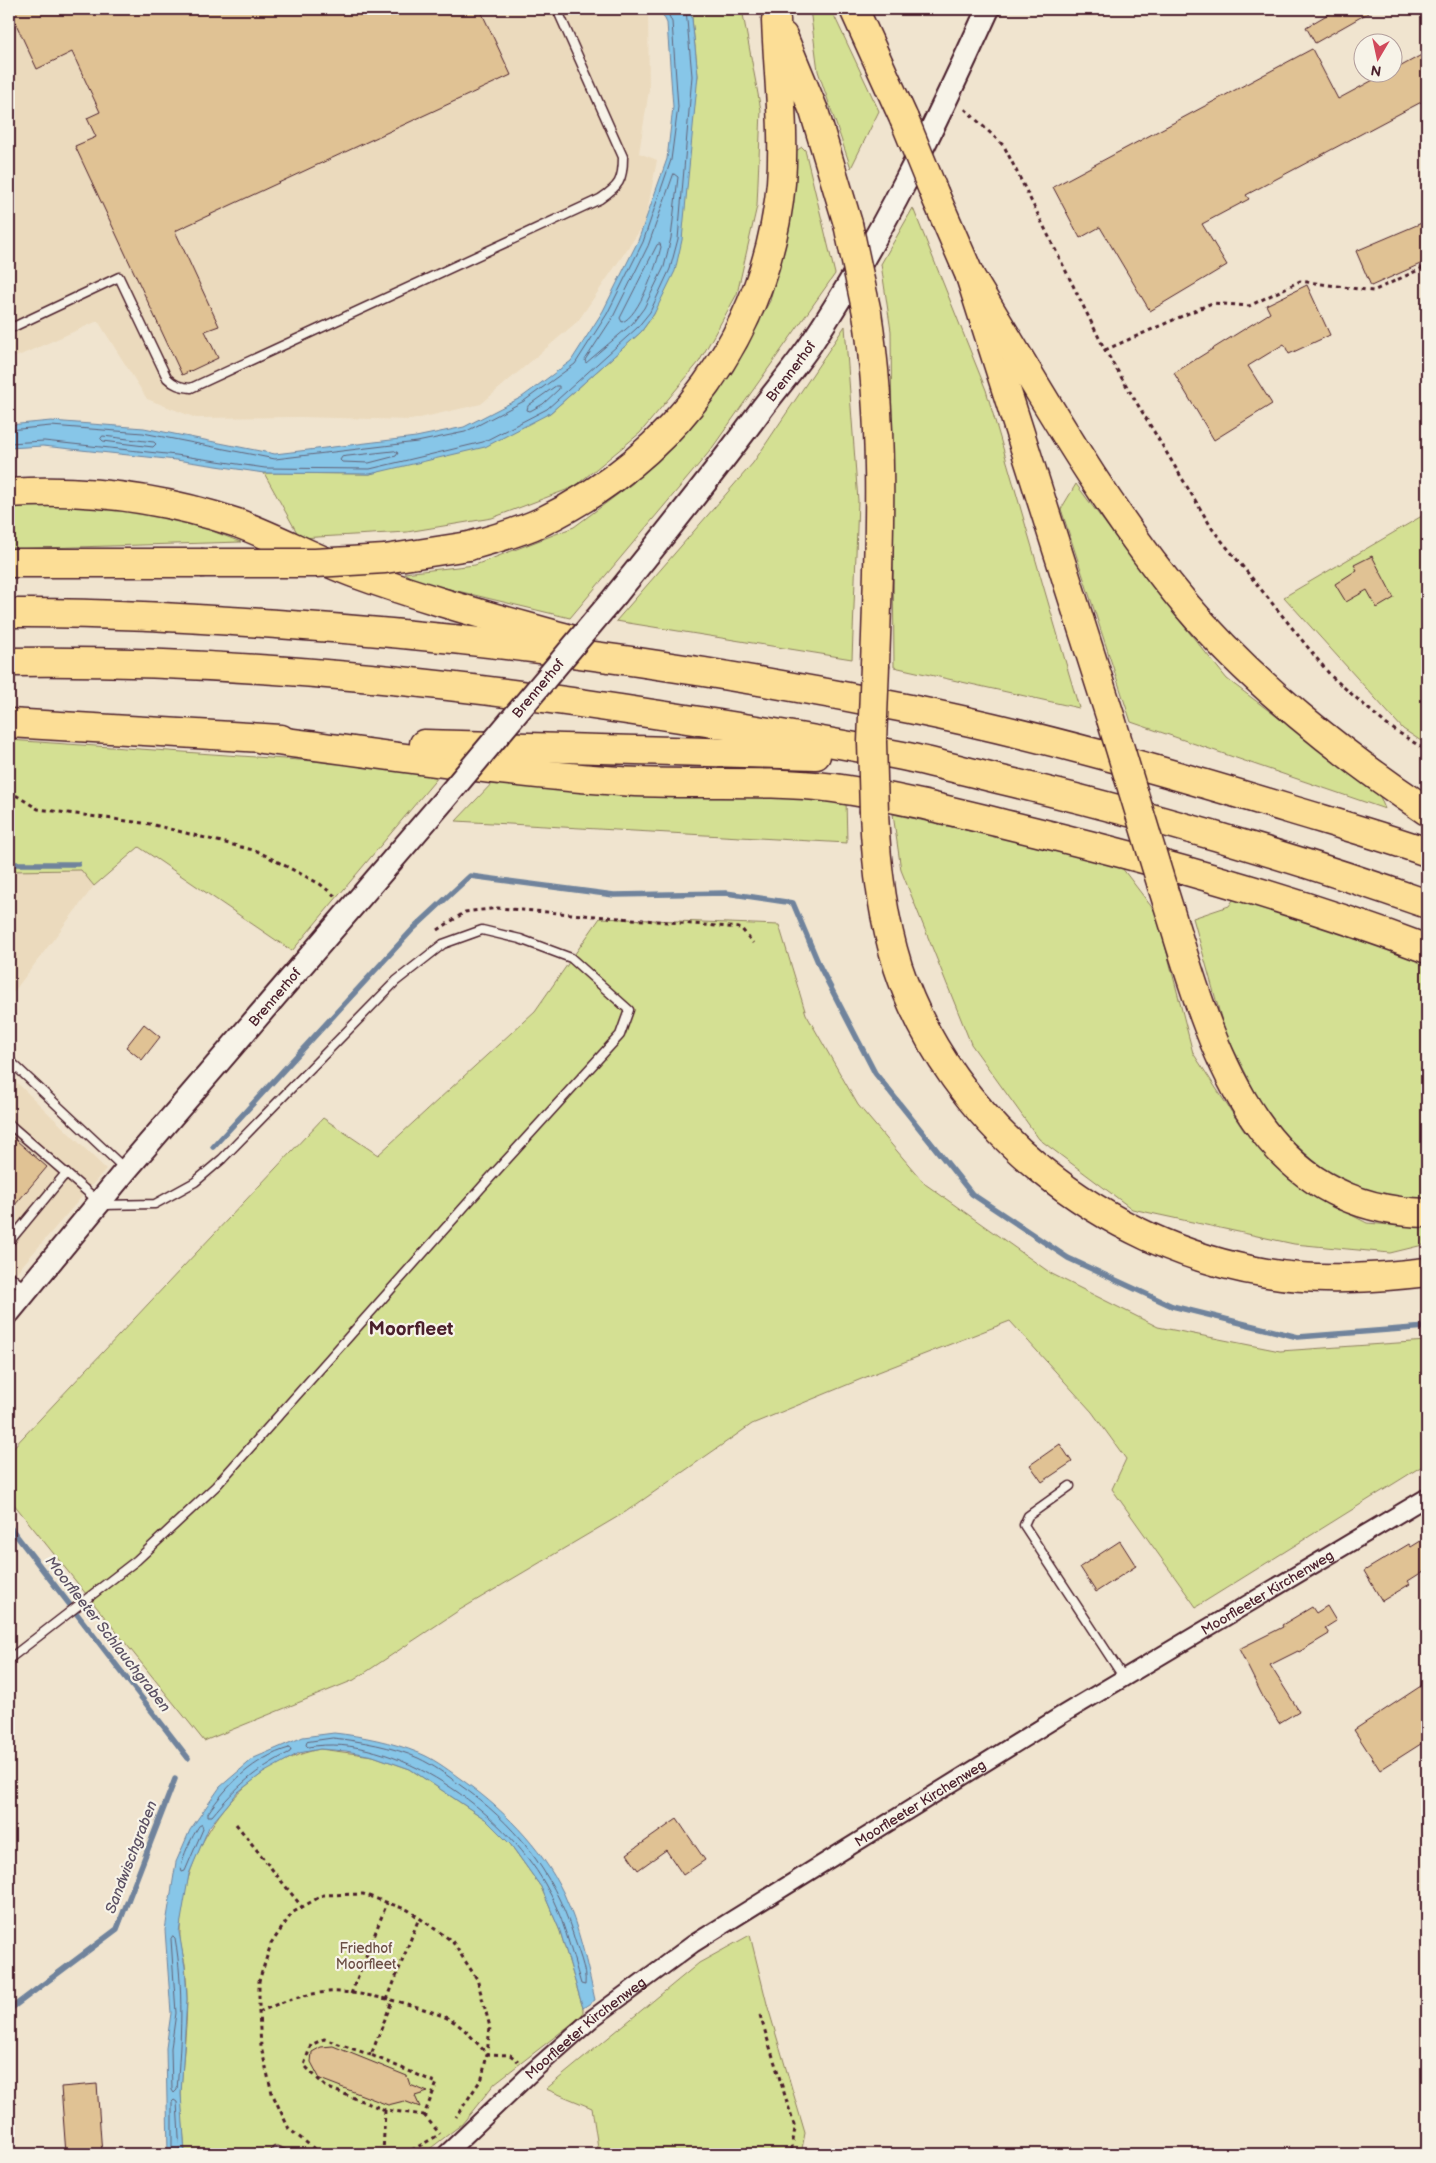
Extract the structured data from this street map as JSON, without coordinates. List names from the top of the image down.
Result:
{
  "streets": {
    "street": ["Brennerhof", "Moorfleeter Kirchenweg"]
  },
  "districts": ["Moorfleet"],
  "water": ["Moorfleeter Schlauchgraben", "Sandwischgraben"],
  "parks": ["Friedhof Moorfleet"],
  "north": "bottom"
}
